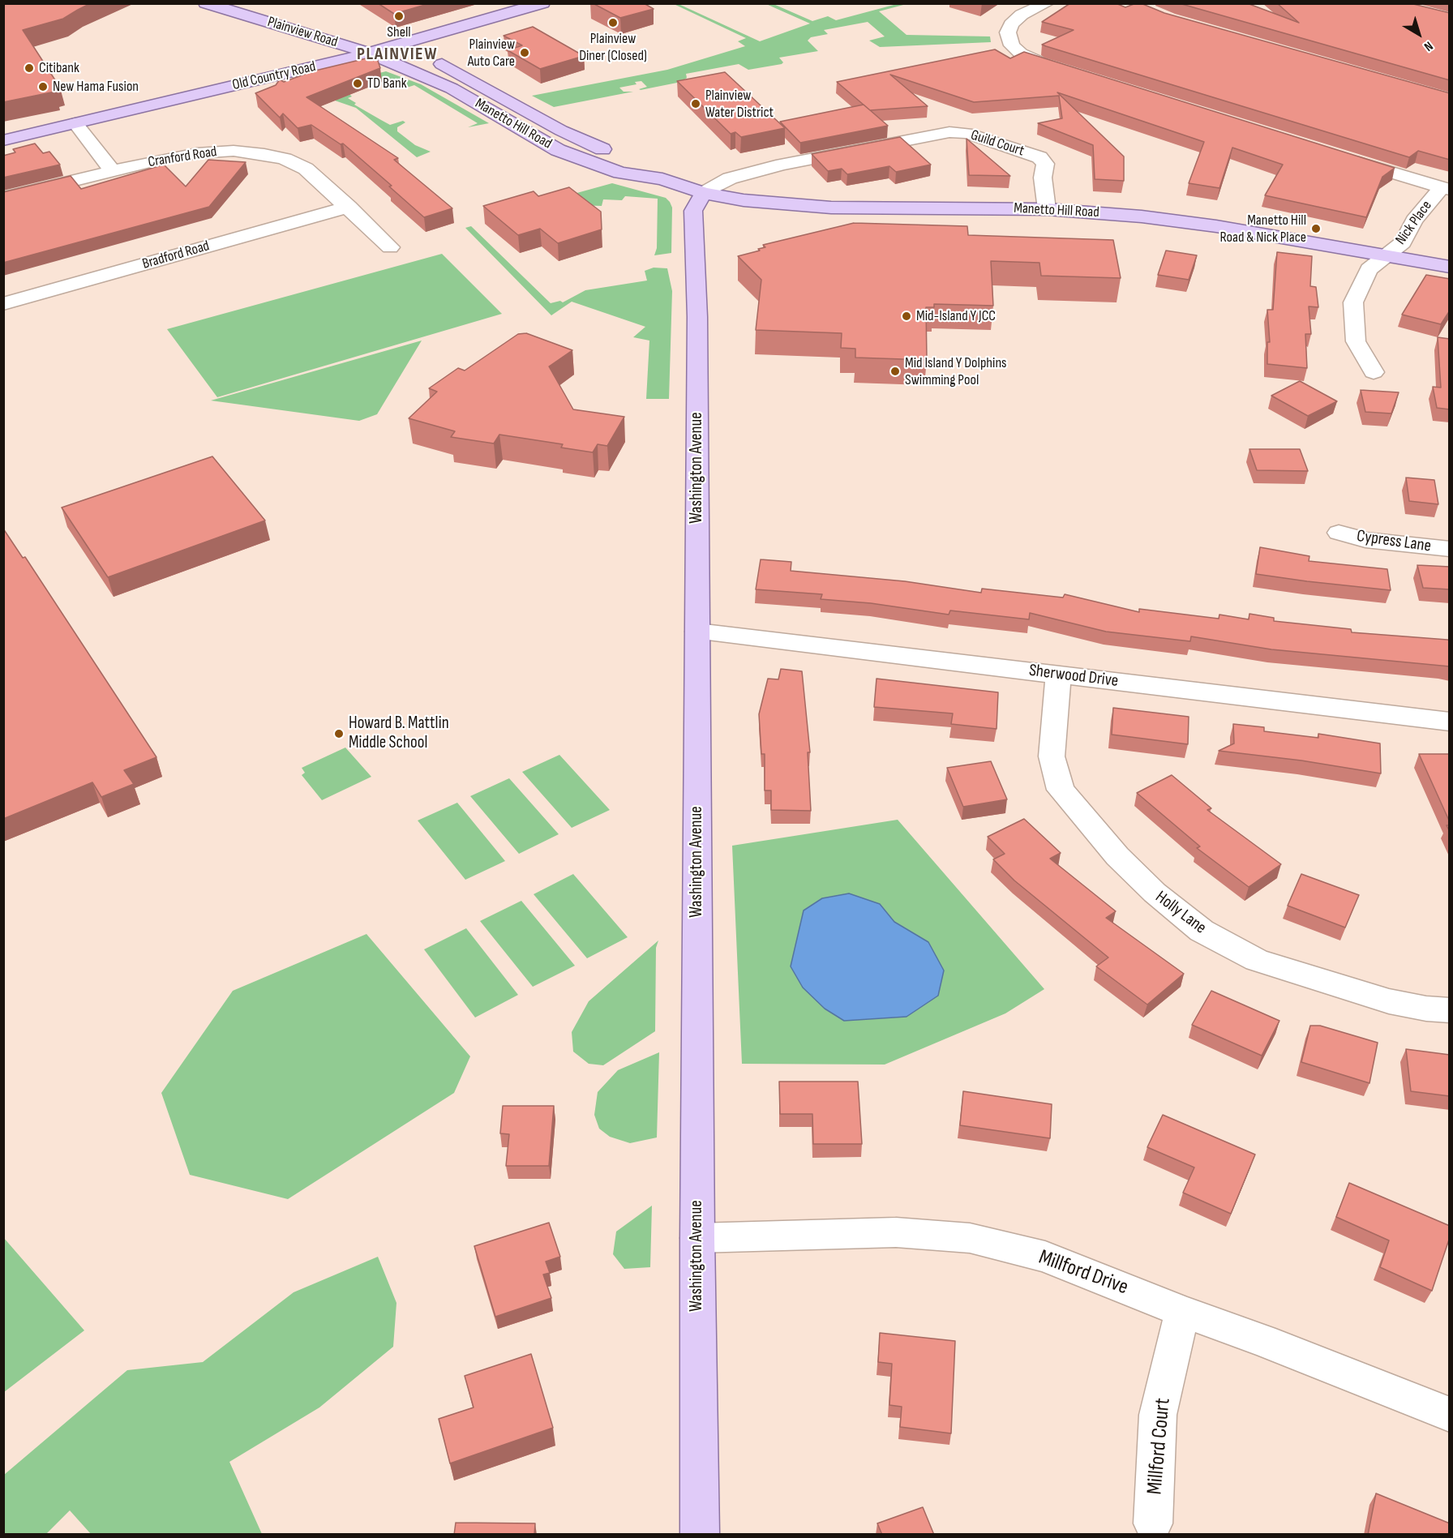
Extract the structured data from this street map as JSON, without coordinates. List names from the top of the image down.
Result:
{
  "streets": {
    "main road": [
      "Plainview Road",
      "Old Country Road",
      "Manetto Hill Road",
      "Washington Avenue"
    ],
    "street": [
      "Guild Court",
      "Cranford Road",
      "Nick Place",
      "Bradford Road",
      "Cypress Lane",
      "Sherwood Drive",
      "Holly Lane",
      "Millford Drive",
      "Millford Court"
    ]
  },
  "crossings": [
    ["Plainview Road", "Old Country Road"],
    ["Plainview Road", "Manetto Hill Road"],
    ["Old Country Road", "Manetto Hill Road"],
    ["Manetto Hill Road", "Guild Court"],
    ["Manetto Hill Road", "Nick Place"],
    ["Manetto Hill Road", "Washington Avenue"],
    ["Guild Court", "Washington Avenue"],
    ["Cranford Road", "Bradford Road"],
    ["Washington Avenue", "Sherwood Drive"],
    ["Washington Avenue", "Millford Drive"],
    ["Sherwood Drive", "Holly Lane"],
    ["Millford Drive", "Millford Court"]
  ],
  "districts": ["PLAINVIEW"],
  "places": [
    "Shell",
    "Plainview Diner (Closed)",
    "Plainview Auto Care",
    "Citibank",
    "TD Bank",
    "New Hama Fusion",
    "Plainview Water District",
    "Manetto Hill Road & Nick Place",
    "Mid-Island Y JCC",
    "Mid Island Y Dolphins Swimming Pool",
    "Howard B. Mattlin Middle School"
  ],
  "north": "bottom right"
}
